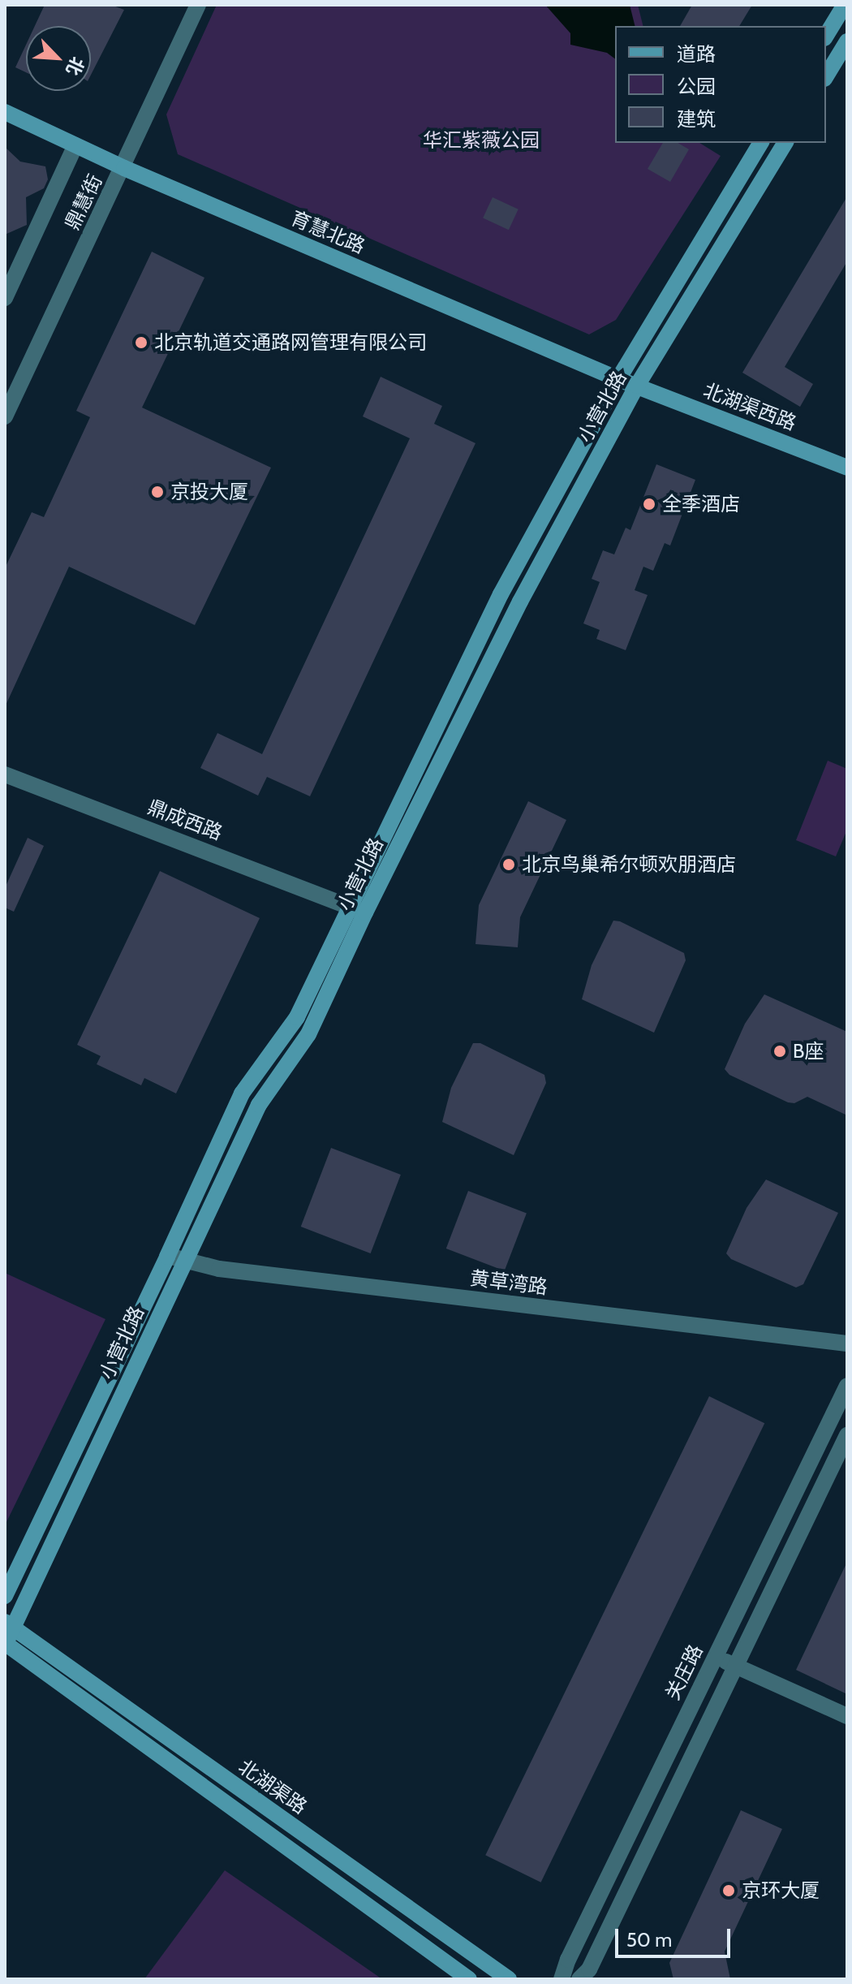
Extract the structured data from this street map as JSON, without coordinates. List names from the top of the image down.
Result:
{
  "streets": {
    "street": [
      "鼎慧街",
      "育慧北路",
      "小营北路",
      "北湖渠西路",
      "鼎成西路",
      "黄草湾路",
      "关庄路",
      "北湖渠路"
    ]
  },
  "crossings": [
    ["鼎慧街", "育慧北路"],
    ["育慧北路", "小营北路"],
    ["育慧北路", "北湖渠西路"],
    ["小营北路", "北湖渠西路"],
    ["小营北路", "鼎成西路"],
    ["小营北路", "黄草湾路"],
    ["小营北路", "北湖渠路"]
  ],
  "parks": ["华汇紫薇公园"],
  "places": [
    "北京轨道交通路网管理有限公司",
    "京投大厦",
    "全季酒店",
    "北京鸟巢希尔顿欢朋酒店",
    "B座",
    "京环大厦"
  ],
  "legend": ["道路", "公园", "建筑"],
  "scale_bar": "50 m",
  "north": "bottom right"
}
